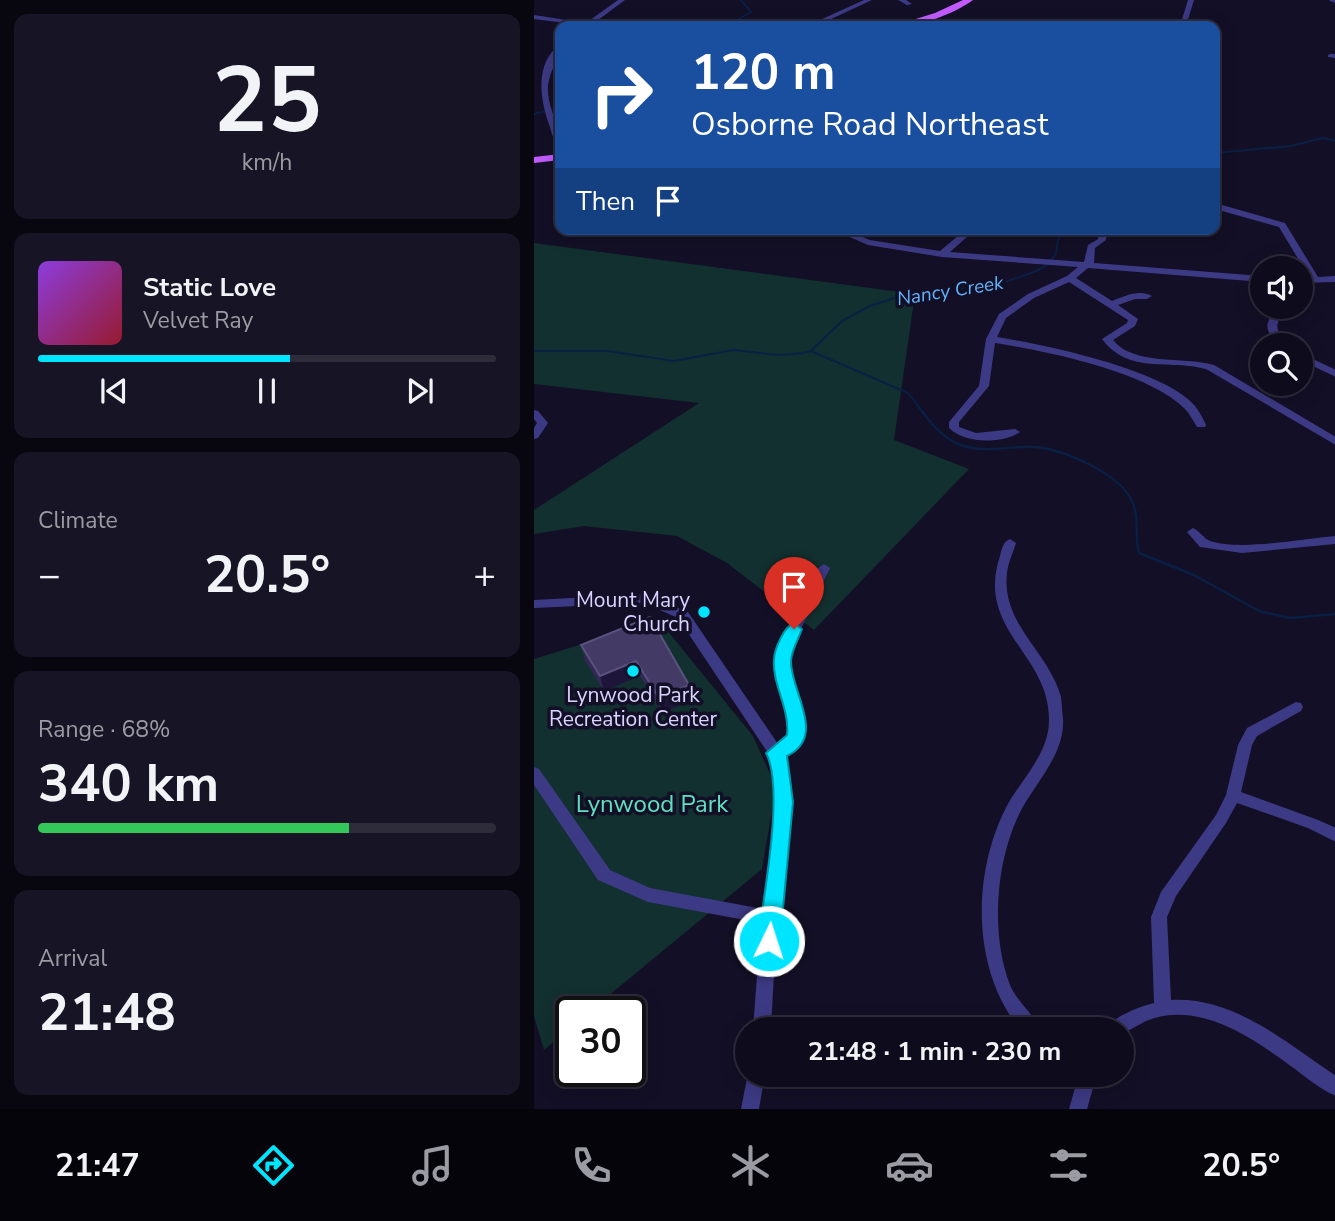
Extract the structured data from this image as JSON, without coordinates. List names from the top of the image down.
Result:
{
  "water": ["Nancy Creek"],
  "parks": ["Lynwood Park"],
  "places": ["Mount Mary Church", "Lynwood Park Recreation Center"],
  "page": {
    "tile": [
      ["25", "km/h"],
      "Climate",
      ["Range · 68%", "340 km"],
      ["Arrival", "21:48"]
    ],
    "turn": ["120 m", "Osborne Road Northeast"],
    "then": "Then",
    "song": ["Static Love", "Velvet Ray"],
    "heat": ["−", "20.5°", "+"],
    "limit": "30",
    "trip": "21:48 · 1 min · 230 m",
    "tabs": ["21:47", "20.5°"]
  }
}
